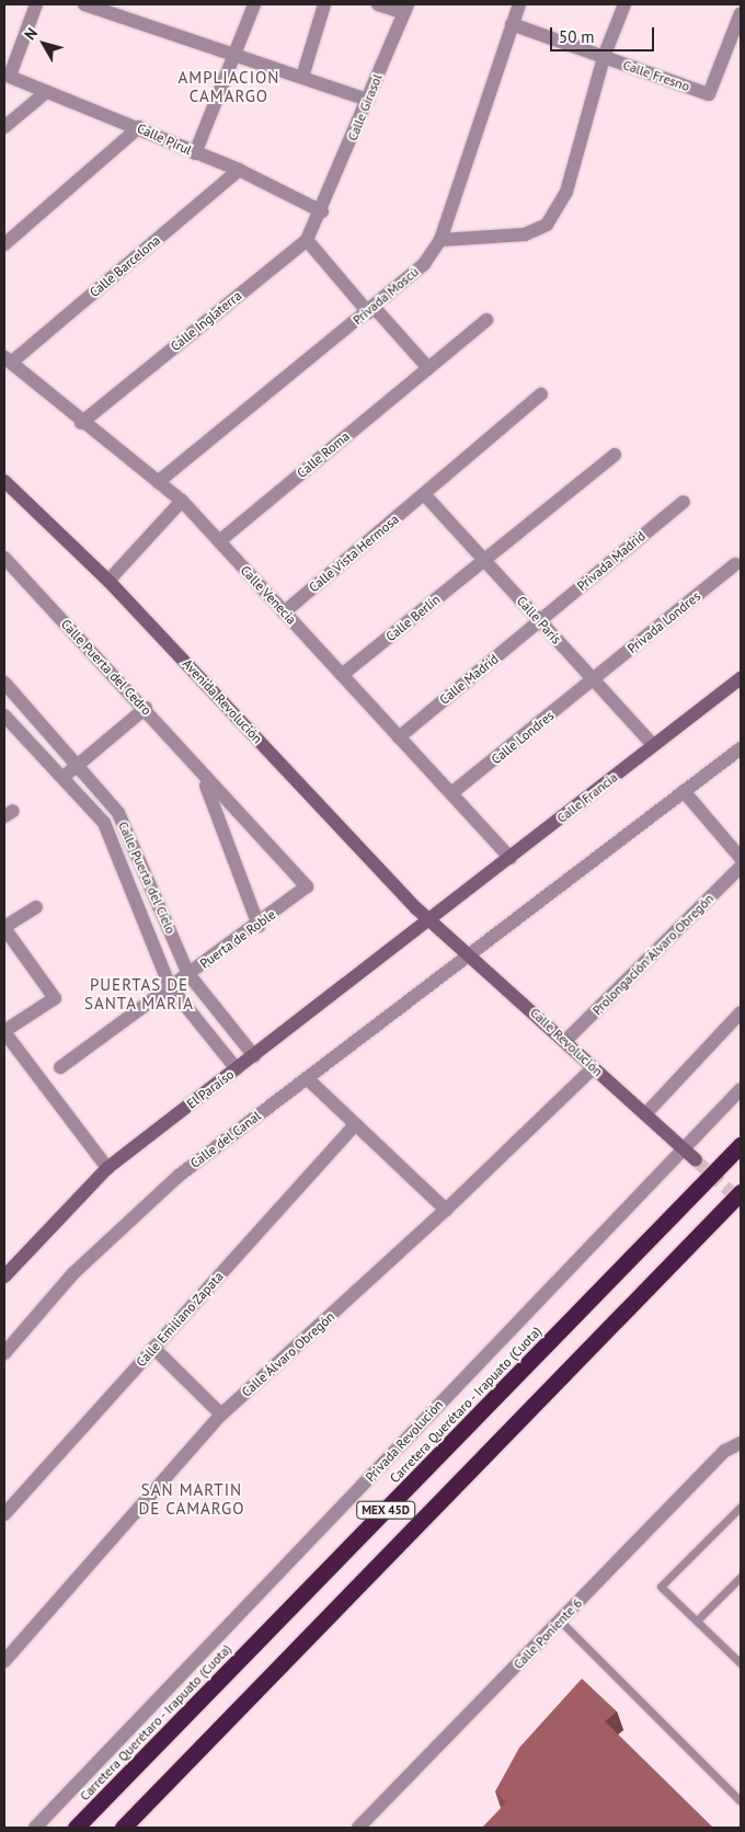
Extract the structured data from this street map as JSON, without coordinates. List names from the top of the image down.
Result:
{
  "streets": {
    "highway": ["Carretera Querétaro - Irapuato (Cuota)", "MEX 45D"],
    "main road": [
      "Avenida Revolución",
      "Calle Francia",
      "Calle Revolución",
      "El Paraíso"
    ],
    "street": [
      "Calle Fresno",
      "Calle Girasol",
      "Calle Pirul",
      "Calle Barcelona",
      "Privada Moscú",
      "Calle Inglaterra",
      "Calle Roma",
      "Calle Vista Hermosa",
      "Privada Madrid",
      "Calle Venecia",
      "Calle Berlín",
      "Calle París",
      "Privada Londres",
      "Calle Puerta del Cedro",
      "Calle Madrid",
      "Calle Londres",
      "Calle Puerta del Cielo",
      "Puerta de Roble",
      "Prolongación Álvaro Obregón",
      "Calle del Canal",
      "Calle Emiliano Zapata",
      "Calle Álvaro Obregón",
      "Privada Revolución",
      "Calle Poniente 6"
    ]
  },
  "crossings": [
    ["Calle Fresno", "Privada Moscú"],
    ["Calle Girasol", "Calle Pirul"],
    ["Calle Girasol", "Calle Inglaterra"],
    ["Calle Pirul", "Calle Barcelona"],
    ["Calle Pirul", "Calle Inglaterra"],
    ["Calle Barcelona", "Calle Venecia"],
    ["Privada Moscú", "Calle Venecia"],
    ["Calle Inglaterra", "Calle Venecia"],
    ["Calle Roma", "Calle Venecia"],
    ["Calle Vista Hermosa", "Calle Venecia"],
    ["Calle Vista Hermosa", "Calle París"],
    ["Privada Madrid", "Calle París"],
    ["Privada Madrid", "Calle Madrid"],
    ["Calle Venecia", "Calle Berlín"],
    ["Calle Venecia", "Calle Madrid"],
    ["Calle Venecia", "Calle Londres"],
    ["Calle Venecia", "Calle Francia"],
    ["Calle Berlín", "Calle París"],
    ["Calle París", "Privada Londres"],
    ["Calle París", "Calle Madrid"],
    ["Calle París", "Calle Londres"],
    ["Calle París", "Calle Francia"],
    ["Privada Londres", "Calle Londres"],
    ["Calle Puerta del Cedro", "Puerta de Roble"],
    ["Avenida Revolución", "Calle Francia"],
    ["Avenida Revolución", "Calle Revolución"],
    ["Avenida Revolución", "El Paraíso"],
    ["Calle Francia", "Calle Revolución"],
    ["Calle Francia", "El Paraíso"],
    ["Calle Puerta del Cielo", "Puerta de Roble"],
    ["Calle Puerta del Cielo", "El Paraíso"],
    ["Prolongación Álvaro Obregón", "Calle Revolución"],
    ["Calle Revolución", "El Paraíso"],
    ["Calle Revolución", "Calle del Canal"],
    ["Calle Revolución", "Calle Álvaro Obregón"],
    ["Calle Revolución", "Privada Revolución"]
  ],
  "districts": ["AMPLIACION CAMARGO", "PUERTAS DE SANTA MARIA", "SAN MARTIN DE CAMARGO"],
  "scale_bar": "50 m",
  "north": "top left"
}
